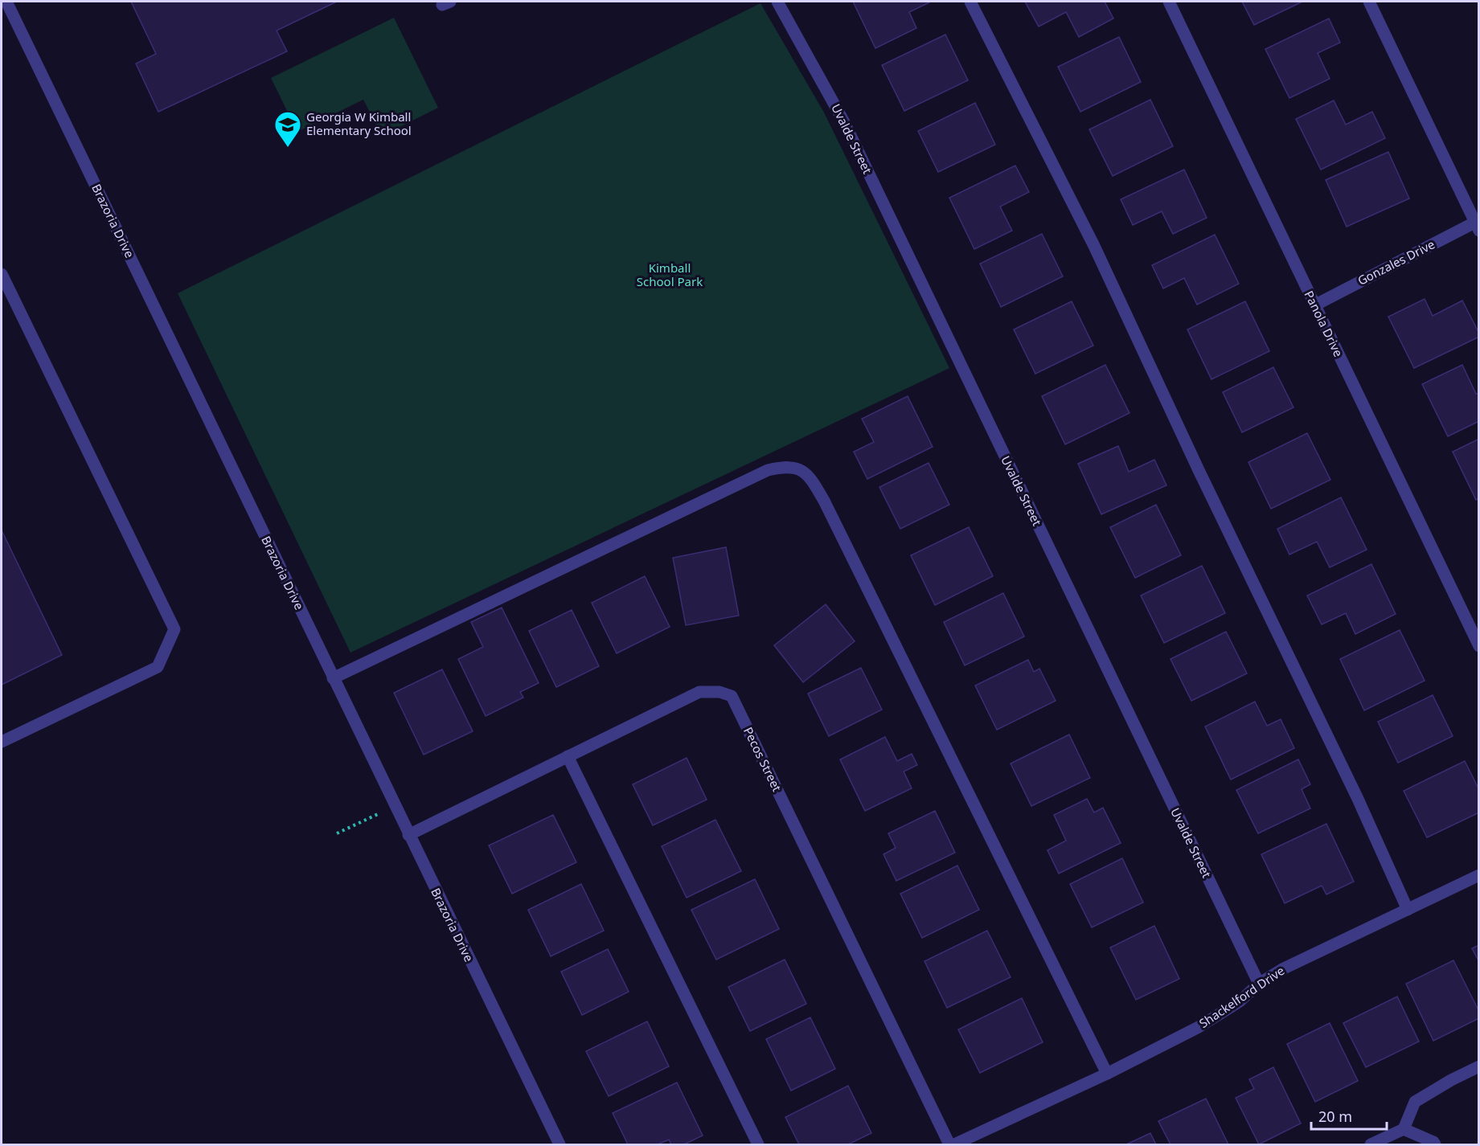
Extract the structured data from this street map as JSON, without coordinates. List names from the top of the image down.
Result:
{
  "streets": {
    "street": [
      "Uvalde Street",
      "Brazoria Drive",
      "Gonzales Drive",
      "Panola Drive",
      "Pecos Street",
      "Shackelford Drive"
    ]
  },
  "crossings": [
    ["Uvalde Street", "Shackelford Drive"],
    ["Brazoria Drive", "Pecos Street"],
    ["Gonzales Drive", "Panola Drive"]
  ],
  "parks": ["Kimball School Park"],
  "places": {
    "school or university": ["Georgia W Kimball Elementary School"]
  },
  "scale_bar": "20 m"
}
